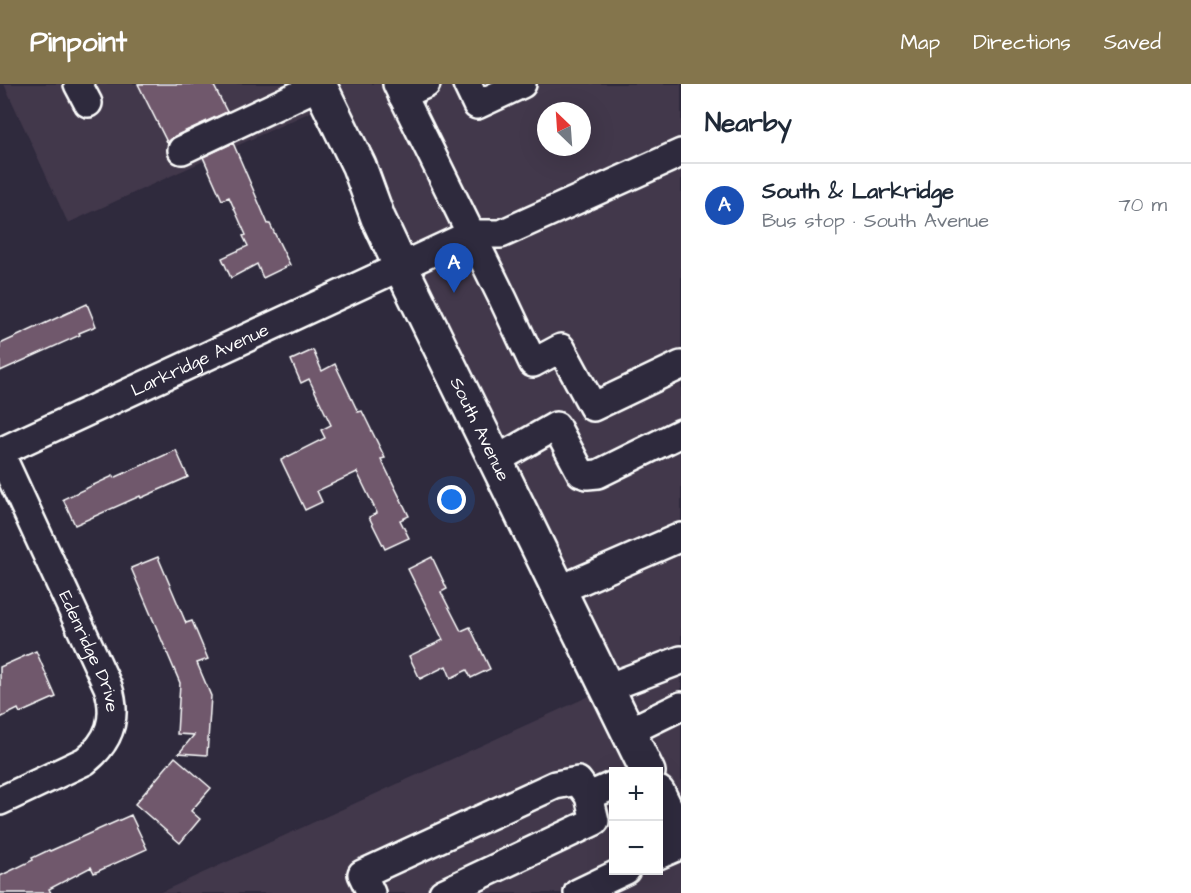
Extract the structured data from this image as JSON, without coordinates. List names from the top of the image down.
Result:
{
  "streets": {
    "main road": ["South Avenue"],
    "street": ["Larkridge Avenue", "Edenridge Drive"]
  },
  "crossings": [
    ["Larkridge Avenue", "South Avenue"],
    ["Larkridge Avenue", "Edenridge Drive"]
  ],
  "north": "top left",
  "page": {
    "header": "Pinpoint",
    "nav": ["Map", "Directions", "Saved"],
    "heading": "Nearby",
    "list": [
      {
        "mark": "A",
        "name": "South & Larkridge",
        "note": "Bus stop · South Avenue",
        "value": "70 m"
      }
    ],
    "pins": "A",
    "map_buttons": ["+", "−"]
  }
}
